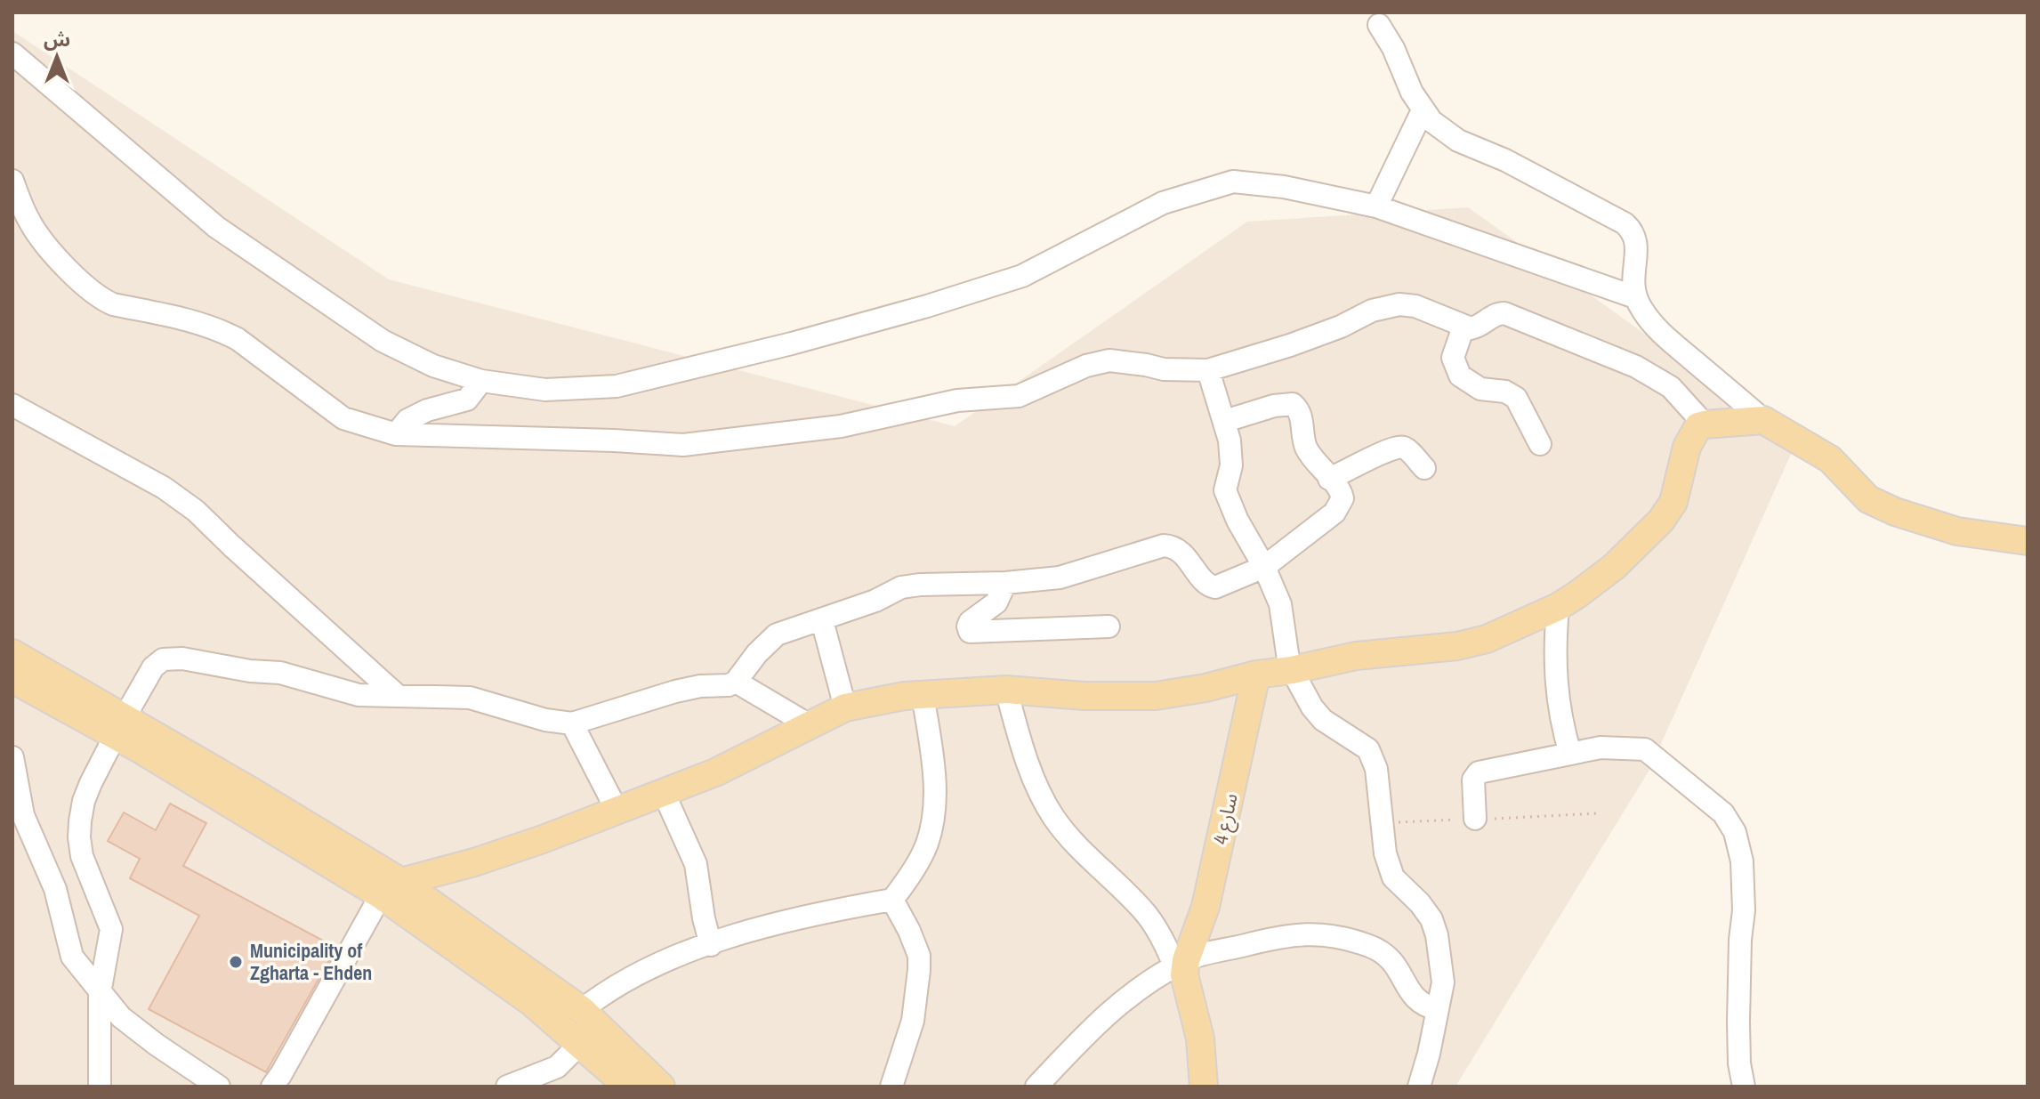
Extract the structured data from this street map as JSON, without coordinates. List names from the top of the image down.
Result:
{
  "streets": {
    "main road": ["سارع 4"]
  },
  "places": ["Municipality of Zgharta - Ehden"],
  "north": "top"
}
